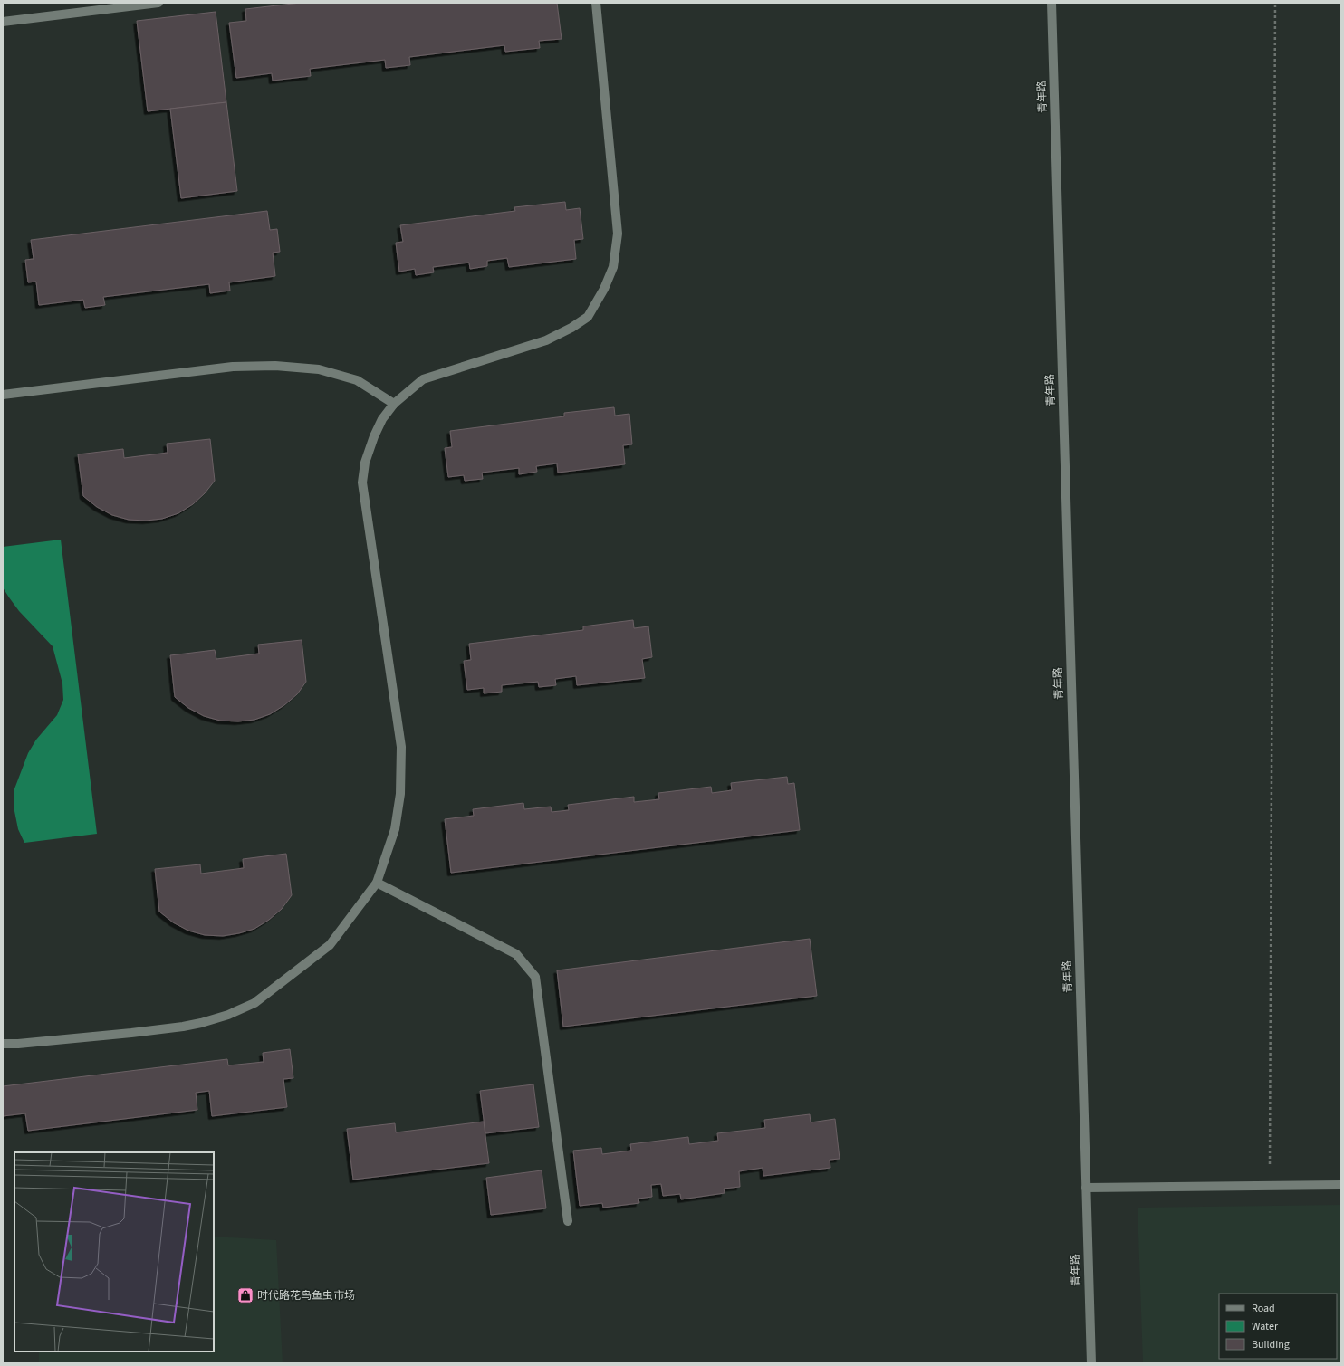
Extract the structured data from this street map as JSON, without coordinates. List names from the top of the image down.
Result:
{
  "streets": {
    "street": ["青年路"]
  },
  "places": {
    "shop": ["时代路花鸟鱼虫市场"]
  },
  "legend": ["Road", "Water", "Building"]
}
